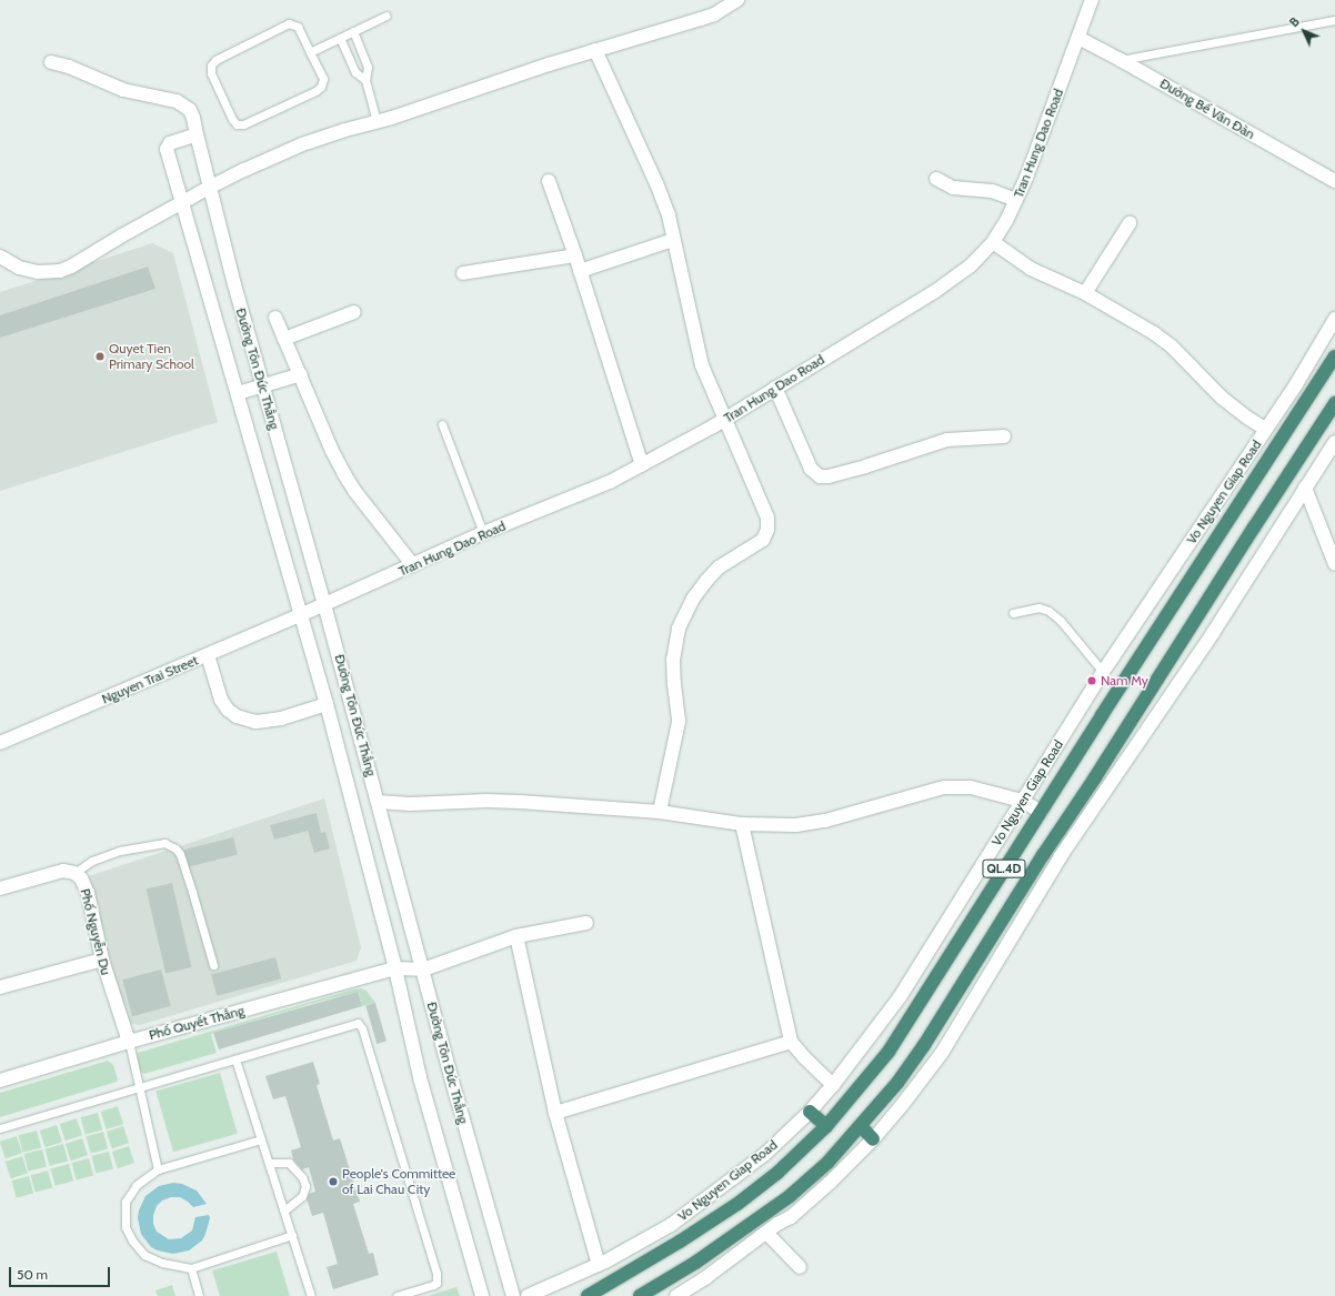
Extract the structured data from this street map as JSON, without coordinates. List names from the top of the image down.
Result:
{
  "streets": {
    "highway": ["Vo Nguyen Giap Road", "QL.4D"],
    "street": [
      "Đường Bế Văn Đàn",
      "Tran Hung Dao Road",
      "Đường Tôn Đức Thắng",
      "Nguyen Trai Street",
      "Phố Nguyễn Du",
      "Phố Quyết Thắng"
    ]
  },
  "crossings": [
    ["Đường Bế Văn Đàn", "Tran Hung Dao Road"],
    ["Tran Hung Dao Road", "Đường Tôn Đức Thắng"],
    ["Tran Hung Dao Road", "Nguyen Trai Street"],
    ["Đường Tôn Đức Thắng", "Nguyen Trai Street"],
    ["Đường Tôn Đức Thắng", "Phố Quyết Thắng"],
    ["Phố Nguyễn Du", "Phố Quyết Thắng"]
  ],
  "places": ["Quyet Tien Primary School", "Nam My", "People's Committee of Lai Chau City"],
  "scale_bar": "50 m",
  "north": "top left"
}
